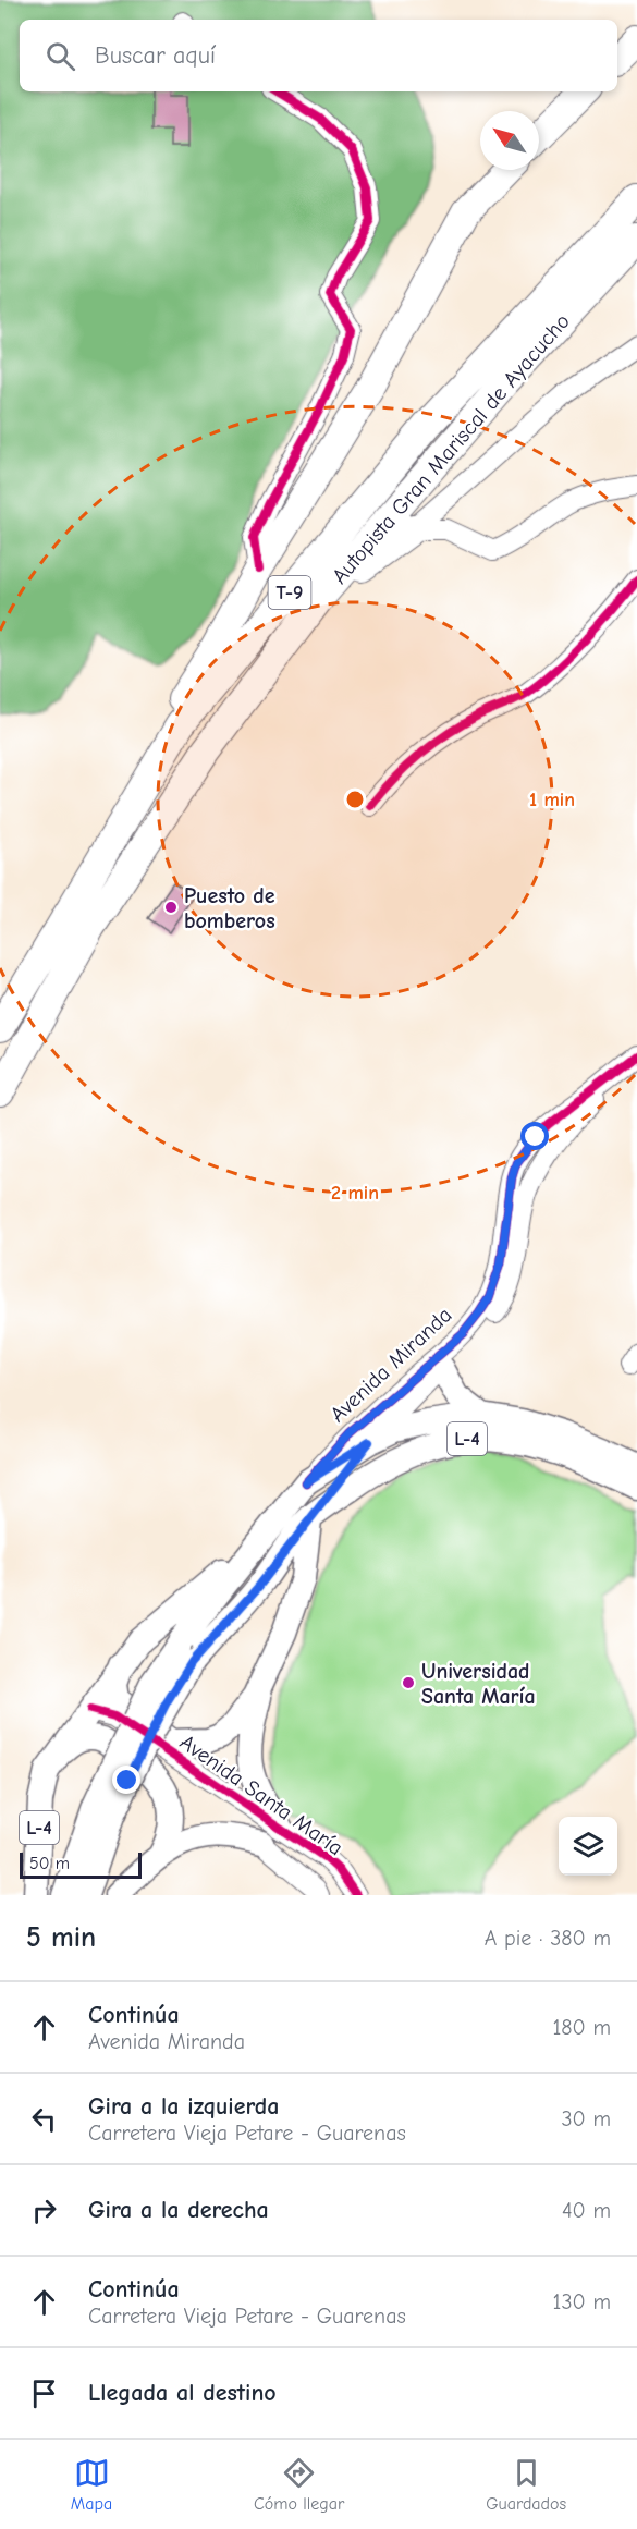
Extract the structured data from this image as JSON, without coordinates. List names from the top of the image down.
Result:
{
  "streets": {
    "highway": ["Autopista Gran Mariscal de Ayacucho", "T-9"],
    "main road": ["L-4"],
    "street": ["Avenida Miranda", "Avenida Santa María"]
  },
  "crossings": [
    ["Avenida Miranda", "L-4"],
    ["L-4", "Avenida Santa María"]
  ],
  "places": ["Puesto de bomberos", "Universidad Santa María"],
  "scale_bar": "50 m",
  "north": "top left",
  "page": {
    "search": "Buscar aquí",
    "scale": "50 m",
    "heading": ["5 min", "A pie · 380 m"],
    "list": [
      ["Continúa", "Avenida Miranda", "180 m"],
      ["Gira a la izquierda", "Carretera Vieja Petare - Guarenas", "30 m"],
      ["Gira a la derecha", "40 m"],
      ["Continúa", "Carretera Vieja Petare - Guarenas", "130 m"],
      "Llegada al destino"
    ],
    "nav": ["Mapa", "Cómo llegar", "Guardados"]
  },
  "rings": ["1 min", "2 min"]
}
